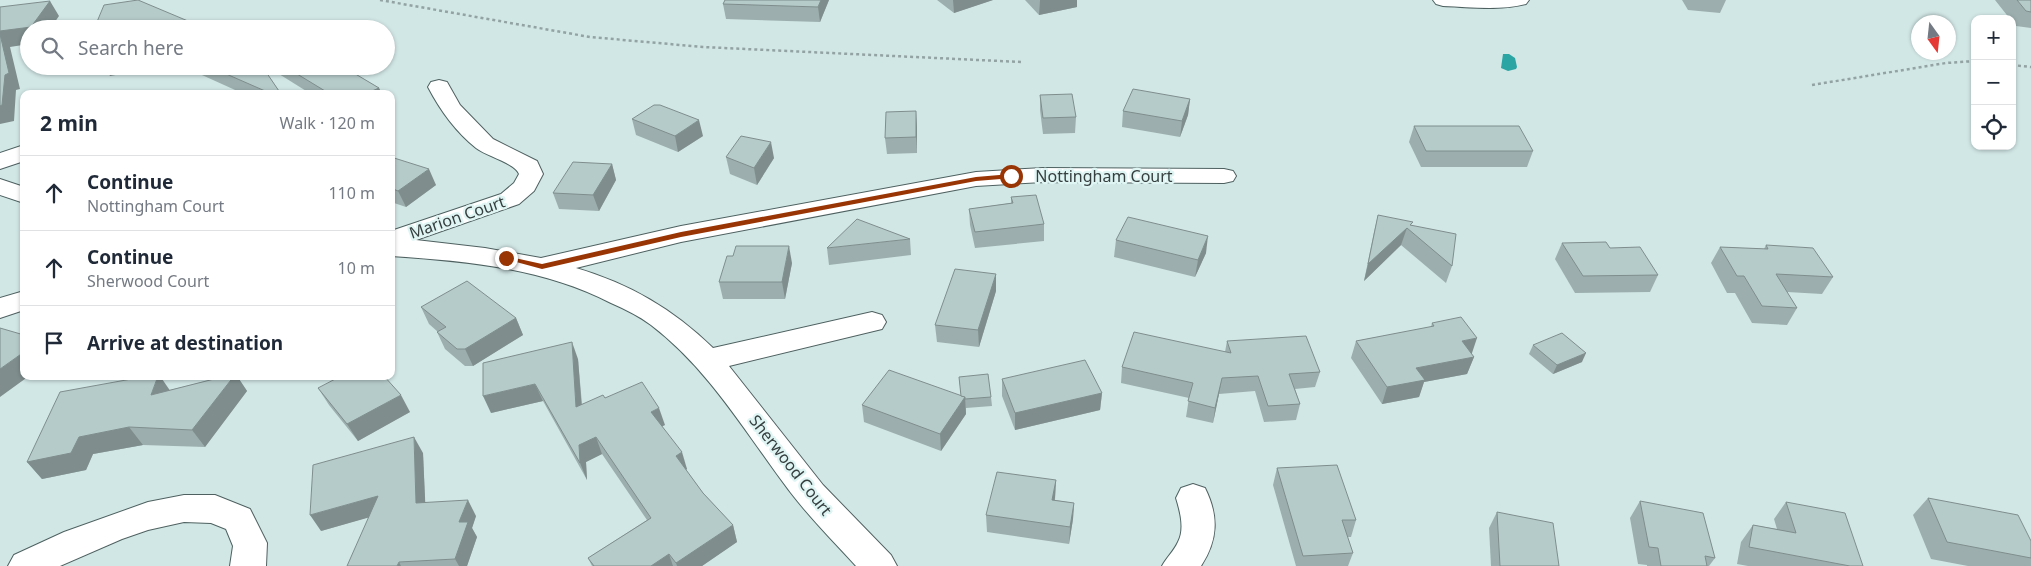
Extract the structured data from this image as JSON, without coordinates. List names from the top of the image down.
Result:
{
  "streets": {
    "street": ["Nottingham Court", "Marion Court", "Sherwood Court"]
  },
  "crossings": [
    ["Nottingham Court", "Sherwood Court"]
  ],
  "north": "bottom",
  "page": {
    "map_buttons": ["+", "−"],
    "search": "Search here",
    "heading": ["2 min", "Walk · 120 m"],
    "list": [
      ["Continue", "Nottingham Court", "110 m"],
      ["Continue", "Sherwood Court", "10 m"],
      "Arrive at destination"
    ]
  }
}
